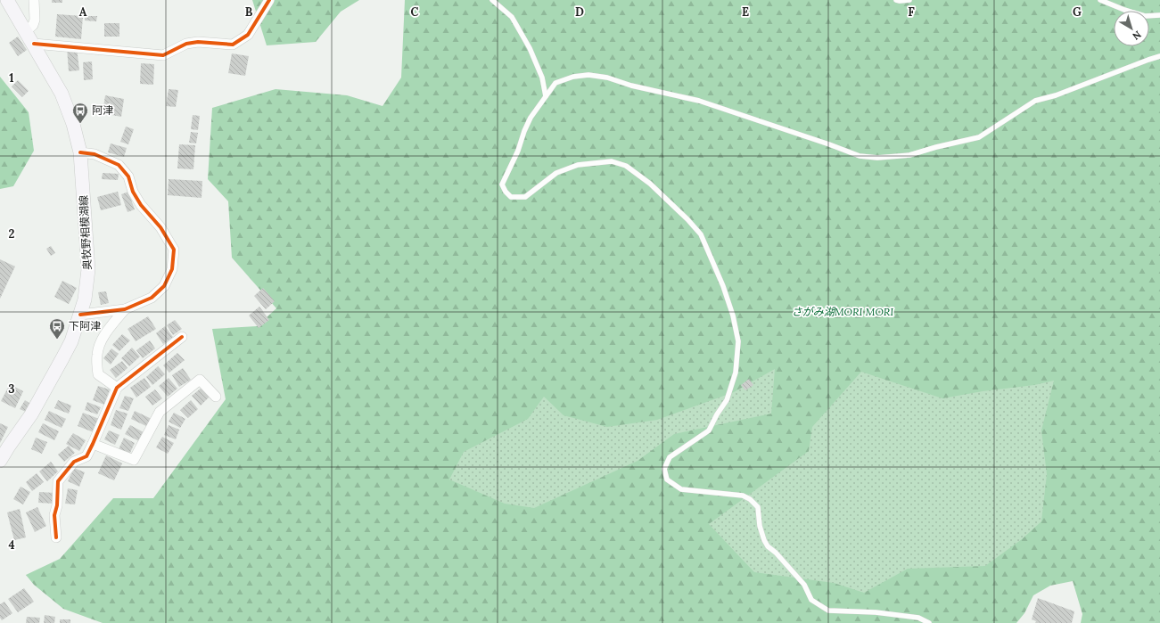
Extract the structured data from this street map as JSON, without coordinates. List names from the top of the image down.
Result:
{
  "streets": {
    "main road": ["奥牧野相模湖線"]
  },
  "parks": ["さがみ湖MORI MORI"],
  "places": {
    "bus stop": ["阿津", "下阿津"]
  },
  "north": "bottom right",
  "grid": {
    "columns": [
      "A",
      "B",
      "C",
      "D",
      "E",
      "F",
      "G"
    ],
    "rows": [
      "1",
      "2",
      "3",
      "4"
    ]
  }
}
